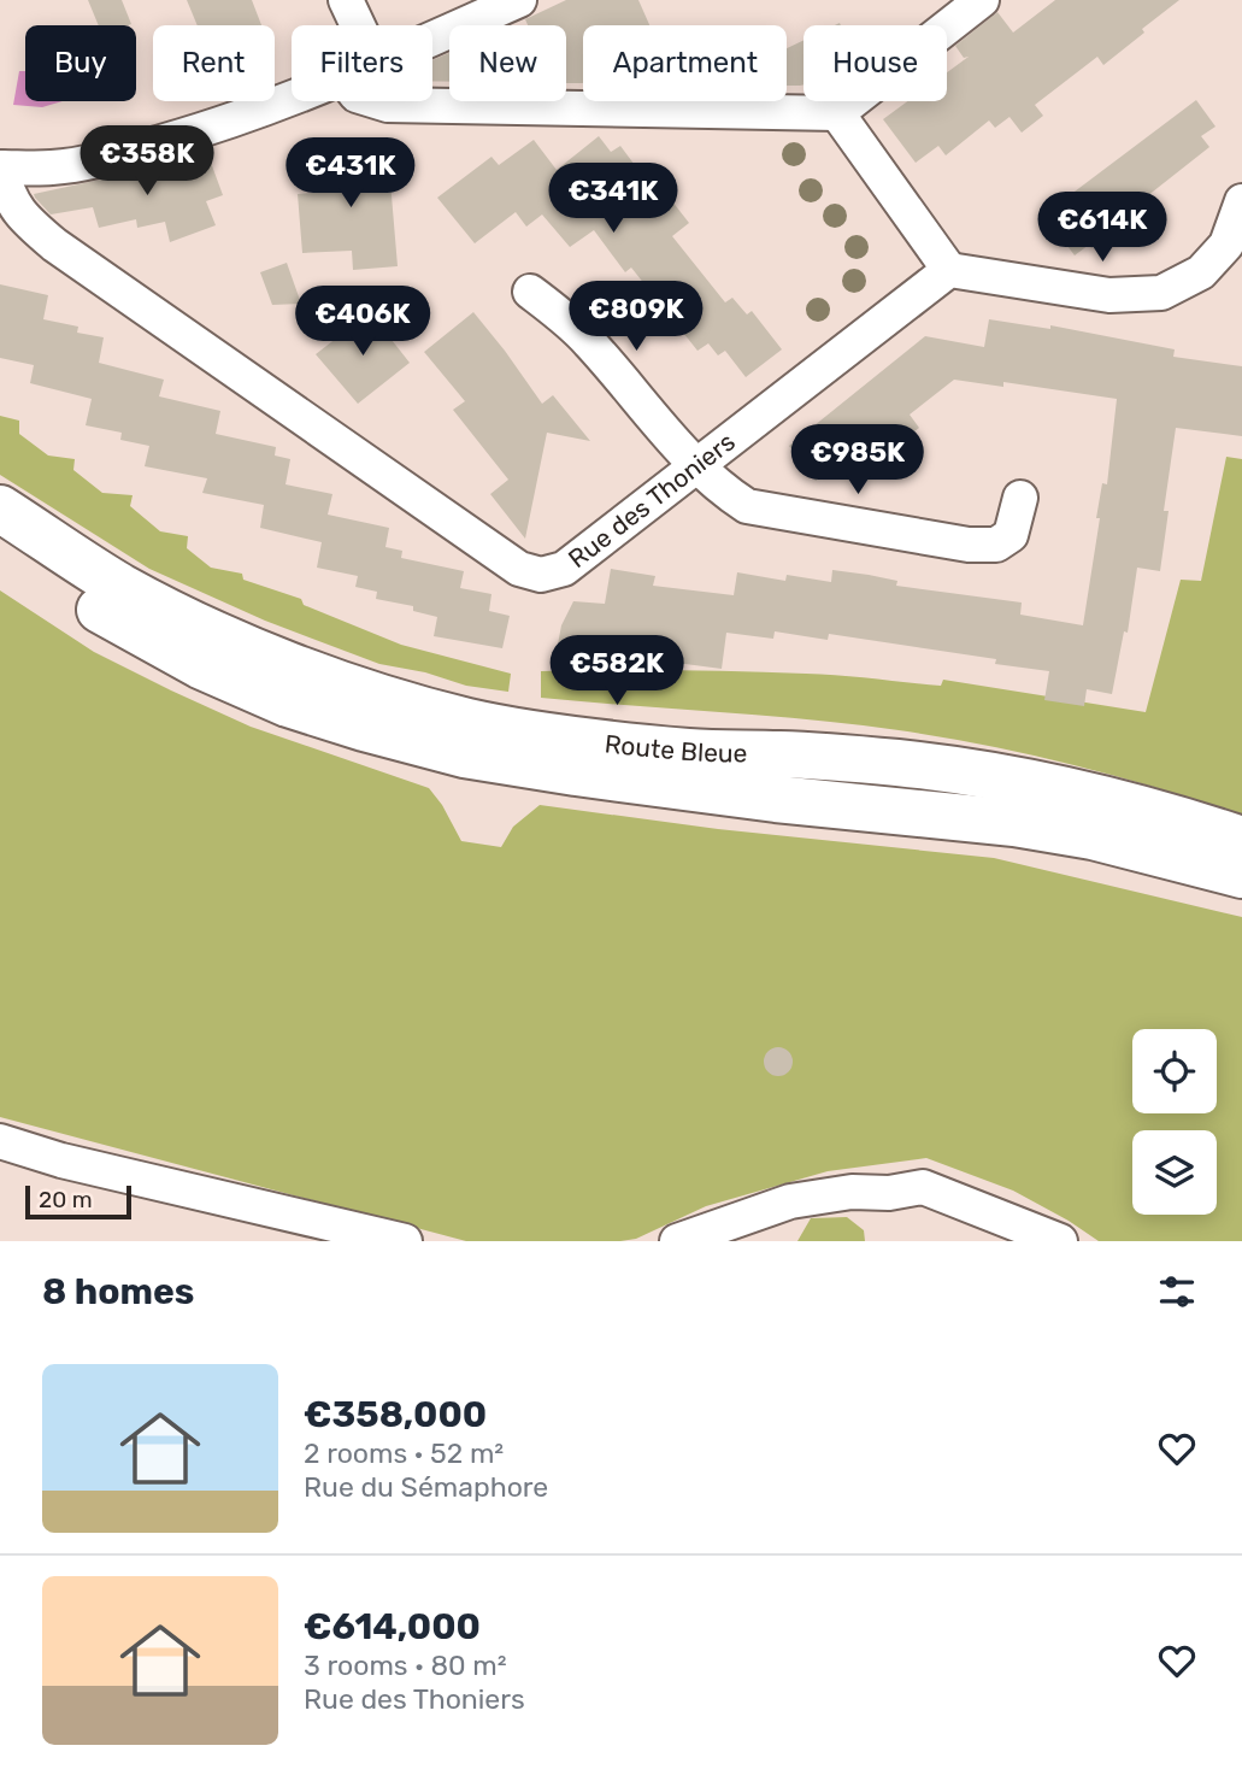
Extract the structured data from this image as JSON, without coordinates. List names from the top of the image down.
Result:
{
  "streets": {
    "street": ["Rue des Thoniers", "Route Bleue"]
  },
  "scale_bar": "20 m",
  "page": {
    "chip": [
      "Buy",
      "Rent",
      "Filters",
      "New",
      "Apartment",
      "House"
    ],
    "price": [
      "€358K",
      "€431K",
      "€341K",
      "€614K",
      "€809K",
      "€406K",
      "€985K",
      "€582K"
    ],
    "scale": "20 m",
    "heading": "8 homes",
    "list": [
      {
        "name": "€358,000",
        "note": "2 rooms · 52 m² · Rue du Sémaphore"
      },
      {
        "name": "€614,000",
        "note": "3 rooms · 80 m² · Rue des Thoniers"
      }
    ]
  }
}
